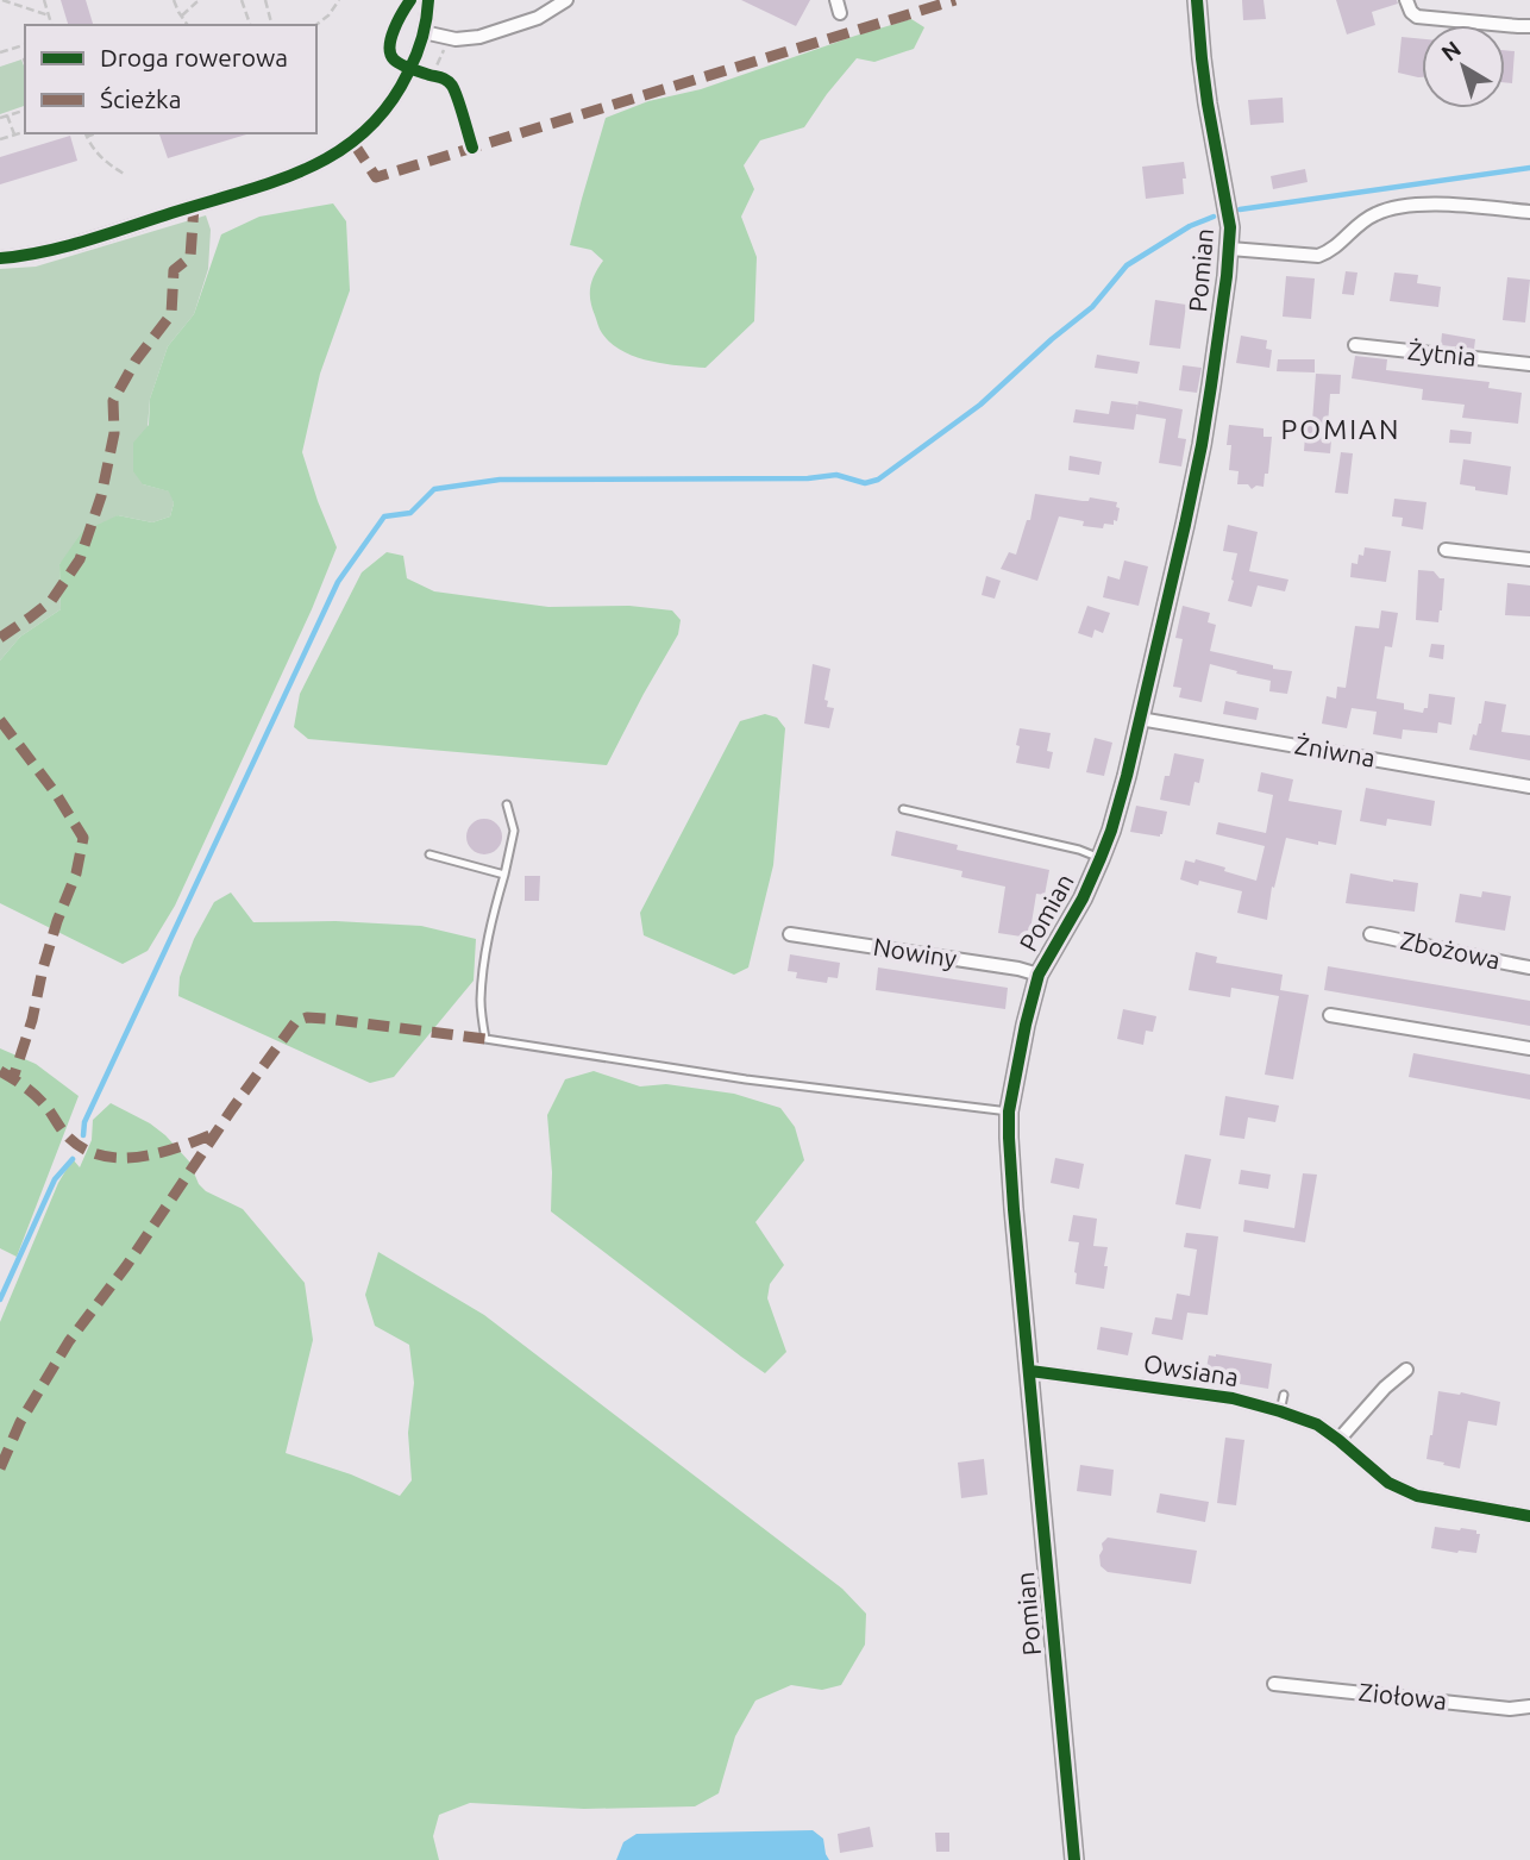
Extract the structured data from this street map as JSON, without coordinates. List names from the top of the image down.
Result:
{
  "streets": {
    "street": [
      "Pomian",
      "Żytnia",
      "Żniwna",
      "Zbożowa",
      "Nowiny",
      "Owsiana",
      "Ziołowa"
    ]
  },
  "crossings": [
    ["Pomian", "Żniwna"],
    ["Pomian", "Nowiny"],
    ["Pomian", "Owsiana"]
  ],
  "districts": ["POMIAN"],
  "legend": ["Droga rowerowa", "Ścieżka"],
  "north": "top left"
}
